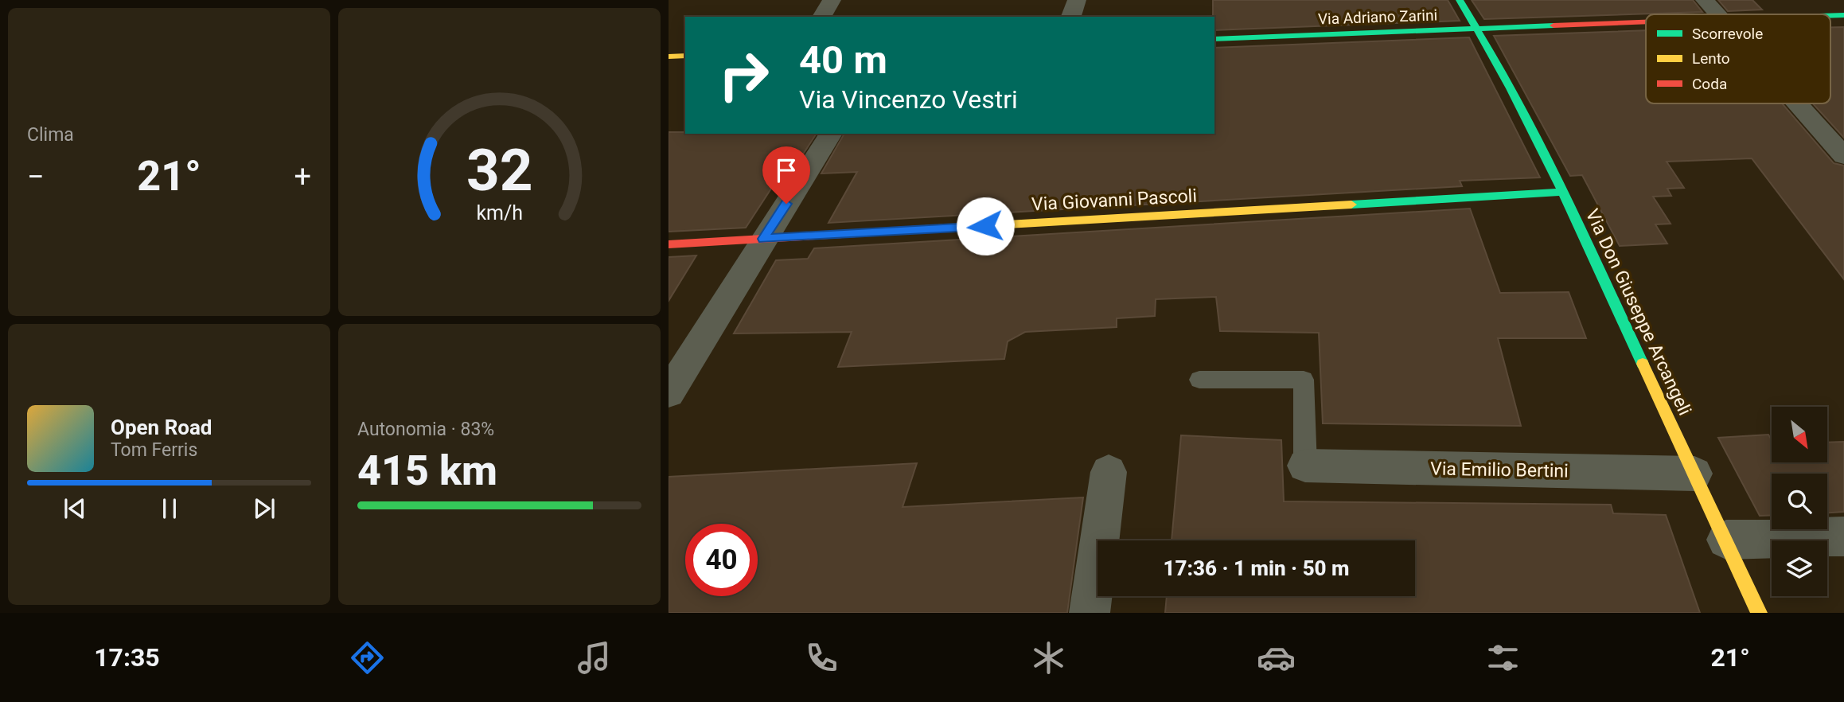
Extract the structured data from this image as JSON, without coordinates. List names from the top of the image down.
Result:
{
  "streets": {
    "street": [
      "Via Adriano Zarini",
      "Via Giovanni Pascoli",
      "Via Don Giuseppe Arcangeli",
      "Via Emilio Bertini"
    ]
  },
  "crossings": [
    ["Via Adriano Zarini", "Via Don Giuseppe Arcangeli"],
    ["Via Giovanni Pascoli", "Via Don Giuseppe Arcangeli"],
    ["Via Don Giuseppe Arcangeli", "Via Emilio Bertini"]
  ],
  "legend": ["Scorrevole", "Lento", "Coda"],
  "north": "bottom right",
  "page": {
    "tile": [
      "Clima",
      ["Autonomia · 83%", "415 km"]
    ],
    "turn": ["40 m", "Via Vincenzo Vestri"],
    "heat": ["−", "21°", "+"],
    "song": ["Open Road", "Tom Ferris"],
    "limit": "40",
    "trip": "17:36 · 1 min · 50 m",
    "tabs": ["17:35", "21°"],
    "gauge": ["32", "km/h"]
  }
}
